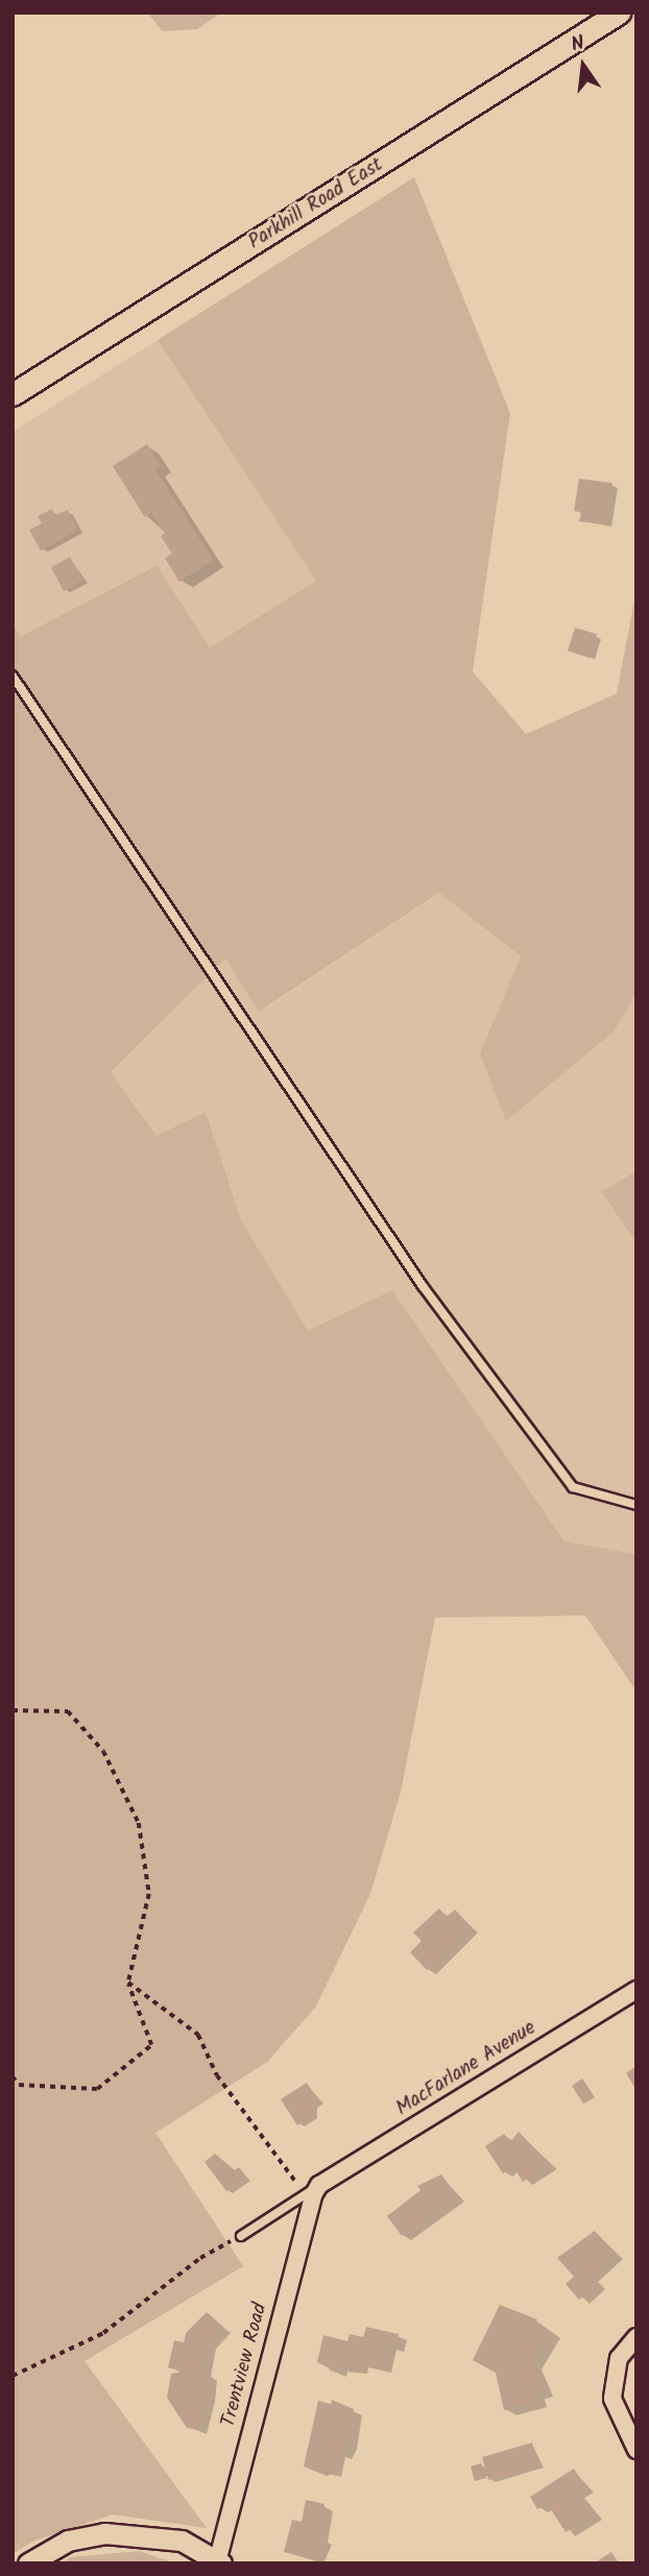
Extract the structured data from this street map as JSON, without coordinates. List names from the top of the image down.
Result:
{
  "streets": {
    "main road": ["Parkhill Road East"],
    "street": ["MacFarlane Avenue", "Trentview Road"]
  },
  "crossings": [
    ["MacFarlane Avenue", "Trentview Road"]
  ],
  "north": "top"
}
